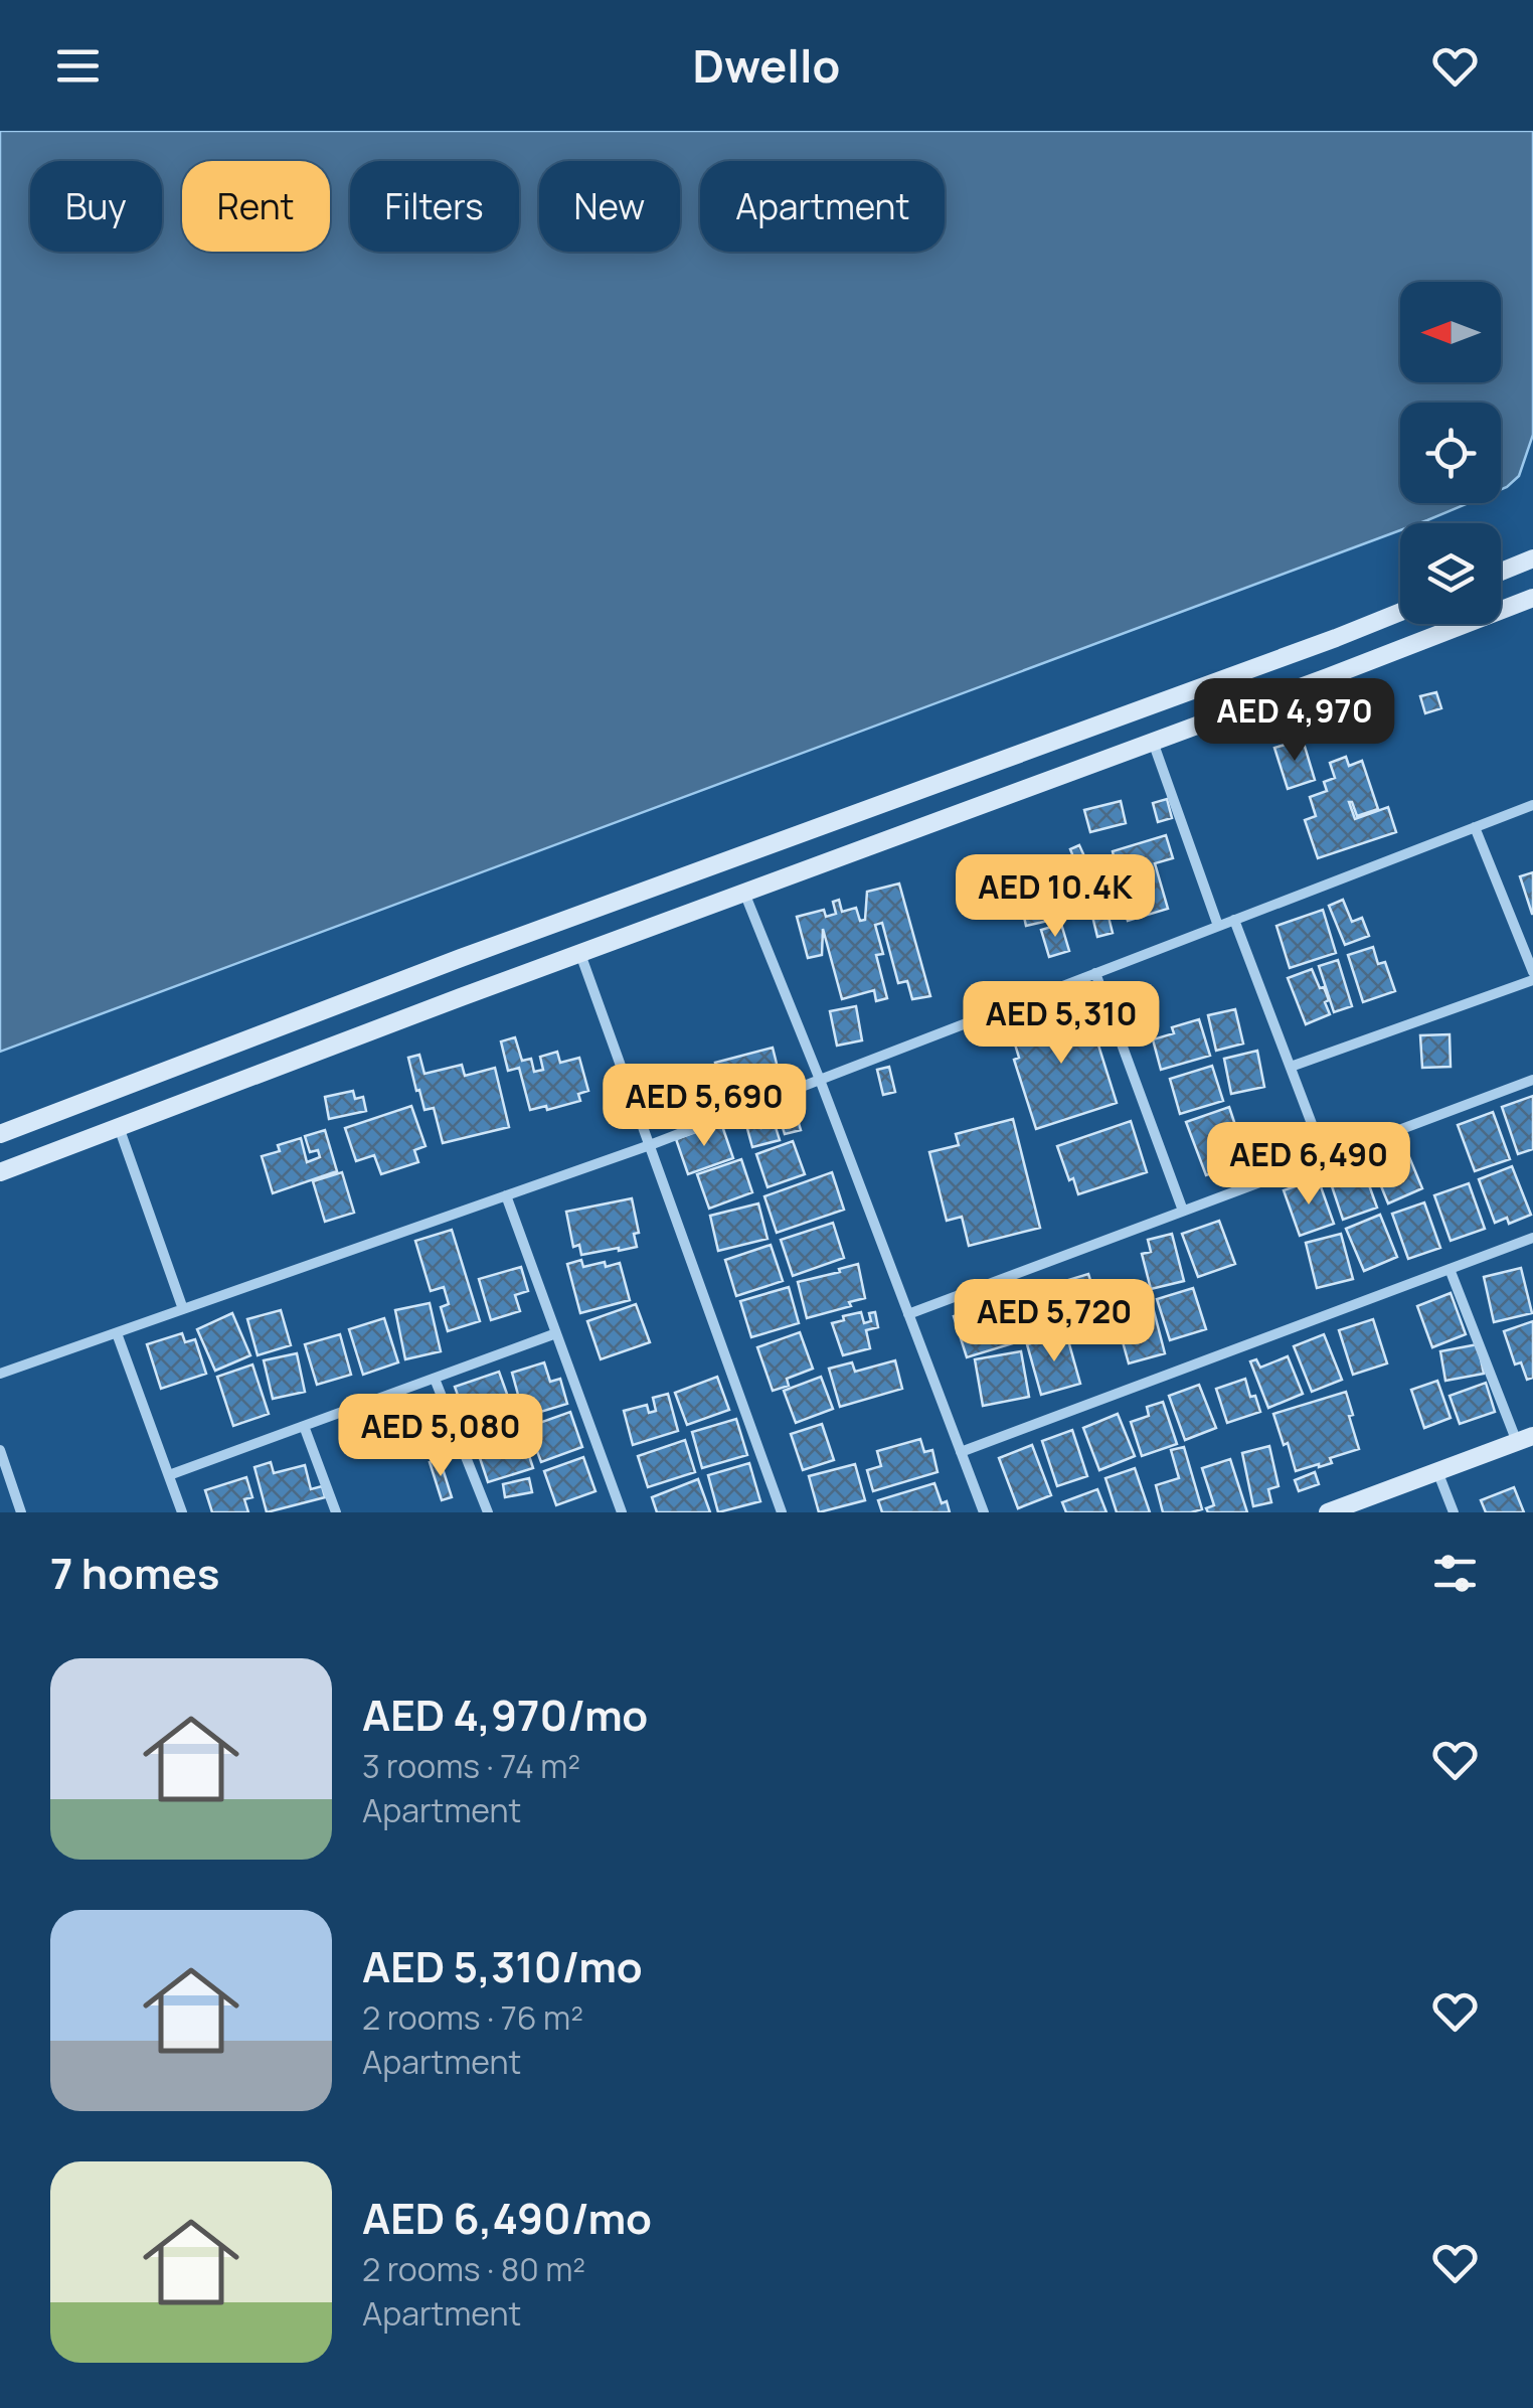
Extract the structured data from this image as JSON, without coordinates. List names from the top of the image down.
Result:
{
  "north": "left",
  "page": {
    "header": "Dwello",
    "chip": [
      "Buy",
      "Rent",
      "Filters",
      "New",
      "Apartment"
    ],
    "price": [
      "AED 4,970",
      "AED 10.4K",
      "AED 5,310",
      "AED 5,690",
      "AED 6,490",
      "AED 5,720",
      "AED 5,080"
    ],
    "heading": "7 homes",
    "list": [
      {
        "name": "AED 4,970/mo",
        "note": "3 rooms · 74 m² · Apartment"
      },
      {
        "name": "AED 5,310/mo",
        "note": "2 rooms · 76 m² · Apartment"
      },
      {
        "name": "AED 6,490/mo",
        "note": "2 rooms · 80 m² · Apartment"
      }
    ]
  }
}
